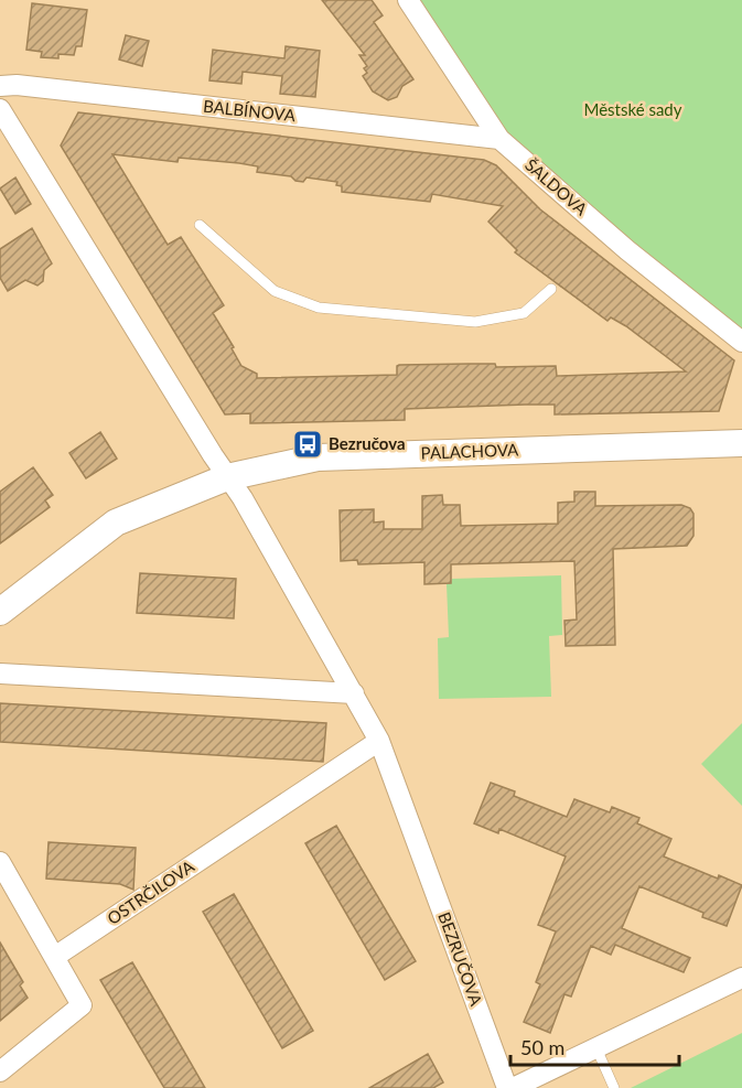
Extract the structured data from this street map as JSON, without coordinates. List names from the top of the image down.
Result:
{
  "streets": {
    "street": [
      "BALBÍNOVA",
      "ŠALDOVA",
      "PALACHOVA",
      "OSTRČILOVA",
      "BEZRUČOVA"
    ]
  },
  "crossings": [
    ["BALBÍNOVA", "ŠALDOVA"],
    ["PALACHOVA", "BEZRUČOVA"],
    ["OSTRČILOVA", "BEZRUČOVA"]
  ],
  "parks": ["Městské sady"],
  "places": {
    "bus stop": ["Bezručova"]
  },
  "scale_bar": "50 m"
}
